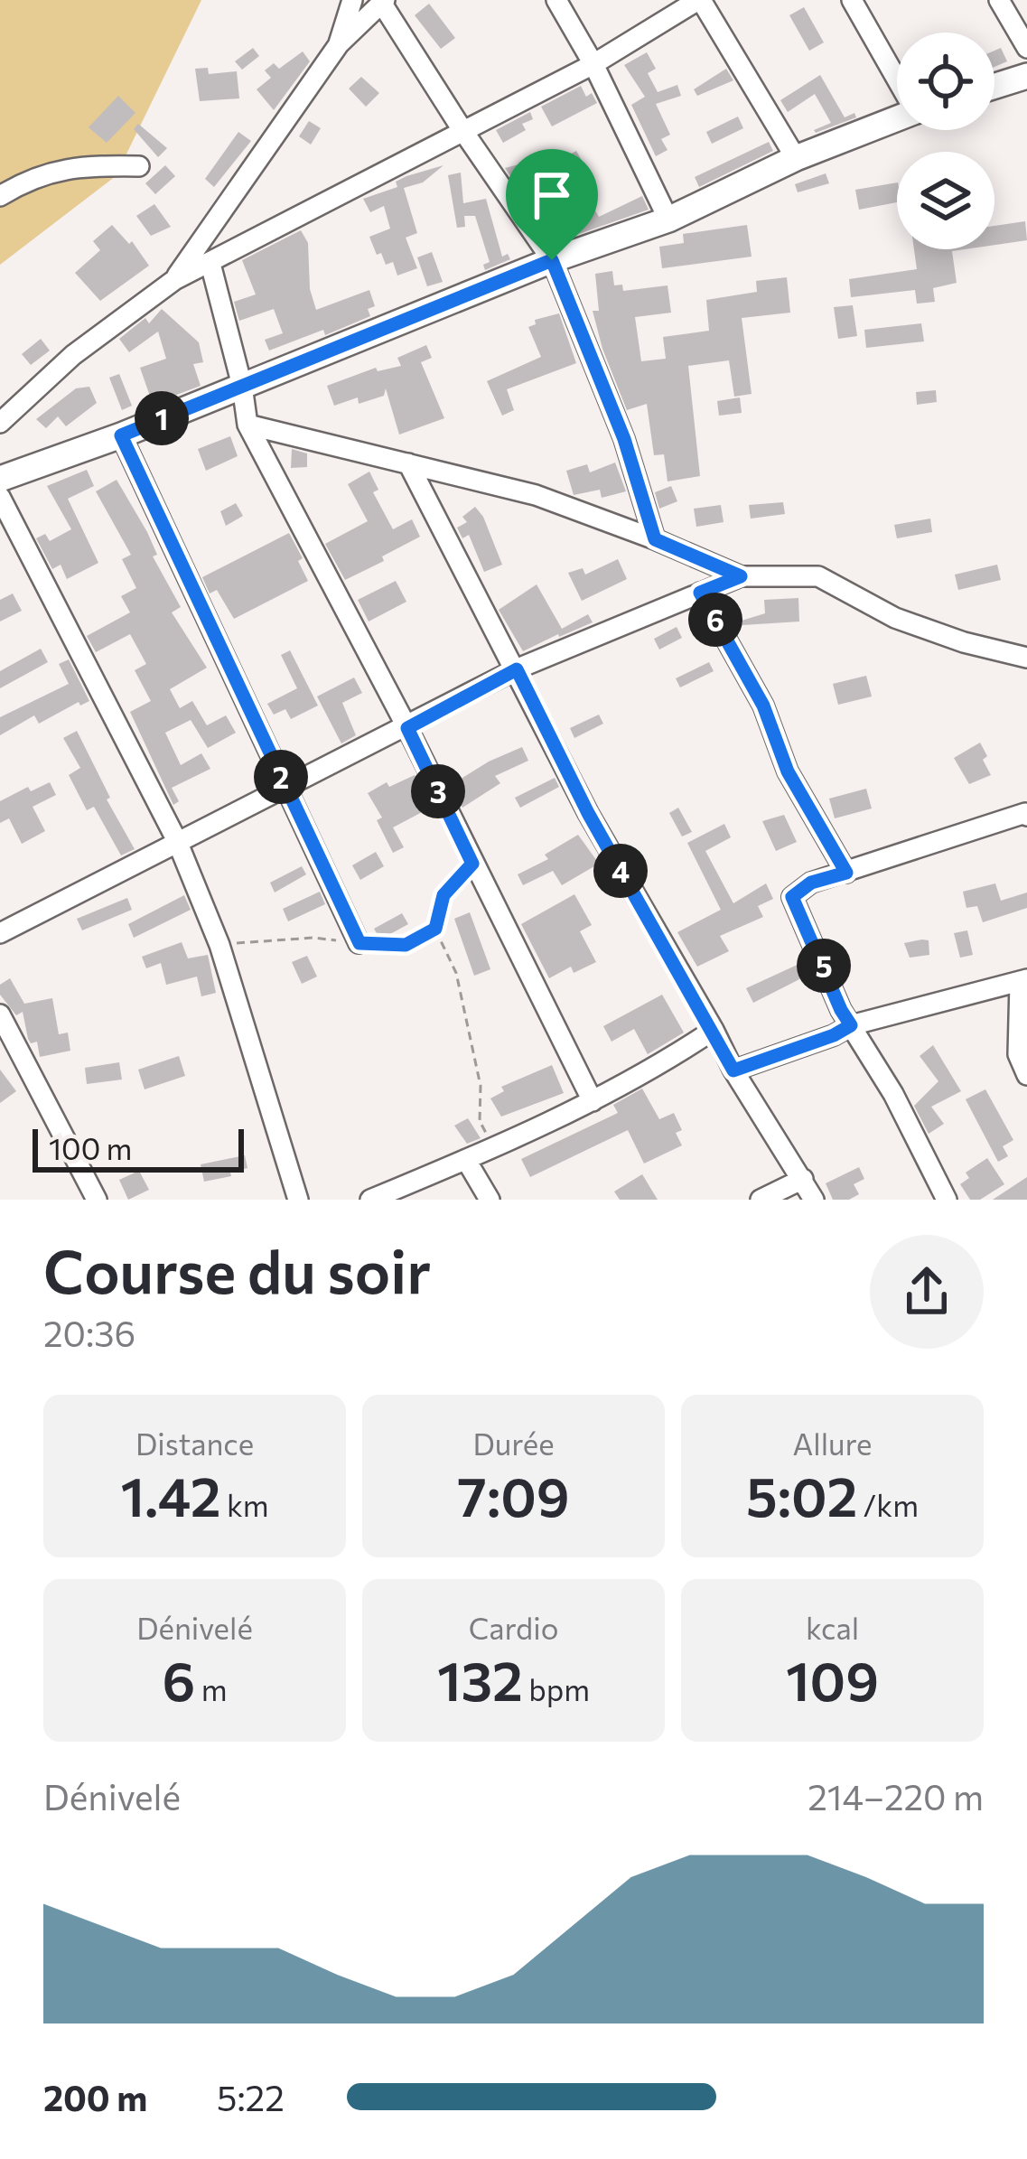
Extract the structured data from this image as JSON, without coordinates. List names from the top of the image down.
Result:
{
  "scale_bar": "100 m",
  "page": {
    "pins": [
      "1",
      "6",
      "2",
      "3",
      "4",
      "5"
    ],
    "scale": "100 m",
    "heading": ["Course du soir", "20:36"],
    "stats": [
      ["Distance", "1.42 km"],
      ["Durée", "7:09"],
      ["Allure", "5:02 /km"],
      ["Dénivelé", "6 m"],
      ["Cardio", "132 bpm"],
      ["kcal", "109"]
    ],
    "chart": ["Dénivelé", "214–220 m"],
    "list": [
      {
        "name": "200 m",
        "note": "5:22"
      }
    ]
  }
}
